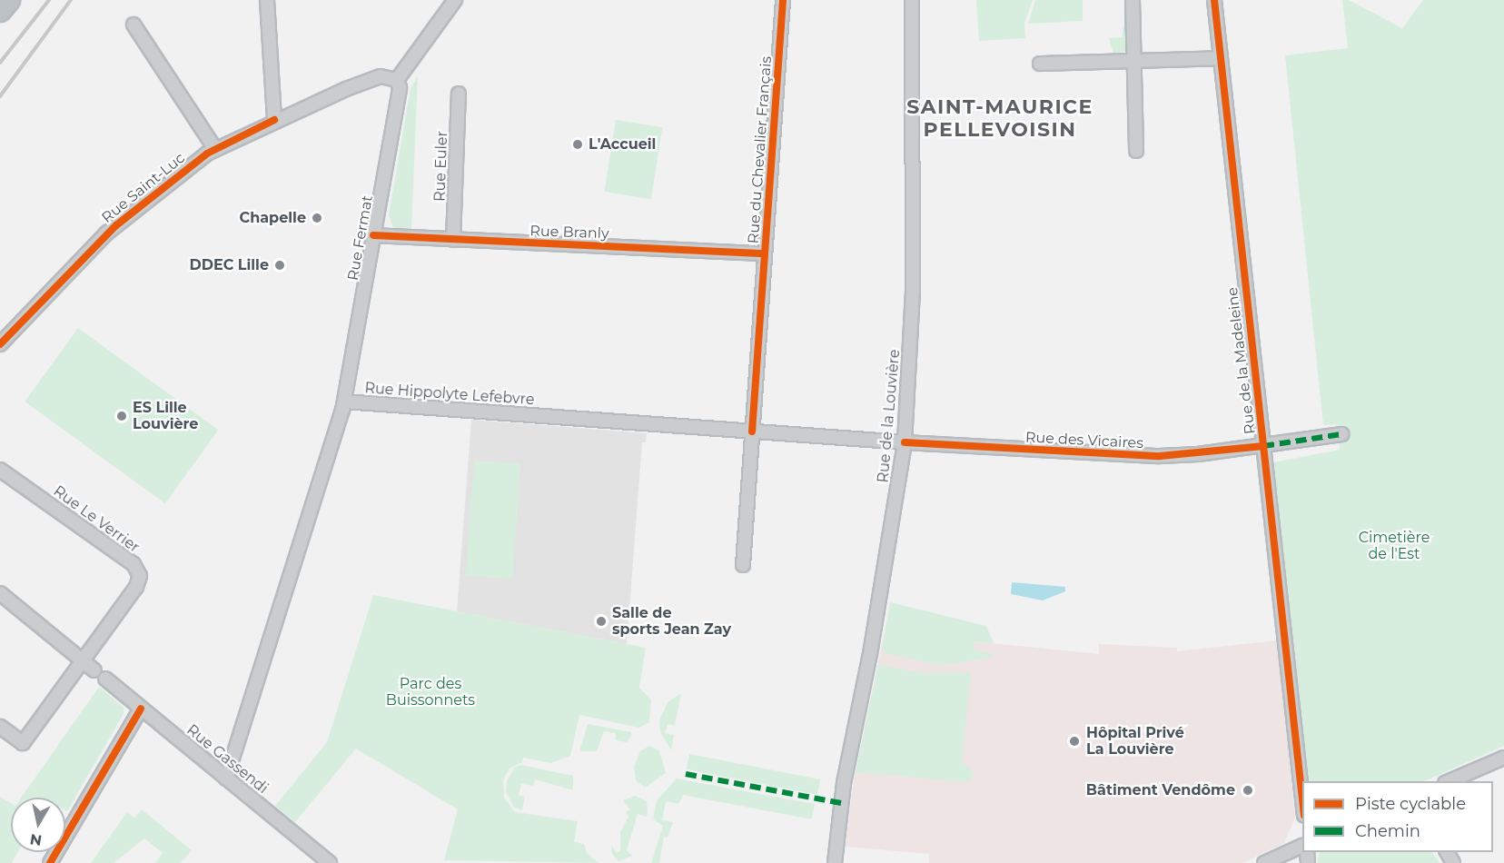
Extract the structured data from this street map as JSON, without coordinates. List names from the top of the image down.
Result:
{
  "streets": {
    "street": [
      "Rue du Chevalier Français",
      "Rue Euler",
      "Rue Saint-Luc",
      "Rue Branly",
      "Rue Fermat",
      "Rue de la Madeleine",
      "Rue Hippolyte Lefebvre",
      "Rue de la Louvière",
      "Rue des Vicaires",
      "Rue Le Verrier",
      "Rue Gassendi"
    ]
  },
  "crossings": [
    ["Rue du Chevalier Français", "Rue Branly"],
    ["Rue du Chevalier Français", "Rue Hippolyte Lefebvre"],
    ["Rue Euler", "Rue Branly"],
    ["Rue Saint-Luc", "Rue Fermat"],
    ["Rue Branly", "Rue Fermat"],
    ["Rue Fermat", "Rue Hippolyte Lefebvre"],
    ["Rue de la Madeleine", "Rue des Vicaires"],
    ["Rue Hippolyte Lefebvre", "Rue de la Louvière"],
    ["Rue Hippolyte Lefebvre", "Rue des Vicaires"],
    ["Rue Hippolyte Lefebvre", "Rue Gassendi"],
    ["Rue de la Louvière", "Rue des Vicaires"]
  ],
  "districts": ["SAINT-MAURICE PELLEVOISIN"],
  "parks": ["Cimetière de l'Est", "Parc des Buissonnets"],
  "places": [
    "L'Accueil",
    "Chapelle",
    "DDEC Lille",
    "ES Lille Louvière",
    "Salle de sports Jean Zay",
    "Hôpital Privé La Louvière",
    "Bâtiment Vendôme"
  ],
  "legend": ["Piste cyclable", "Chemin"],
  "north": "bottom"
}
